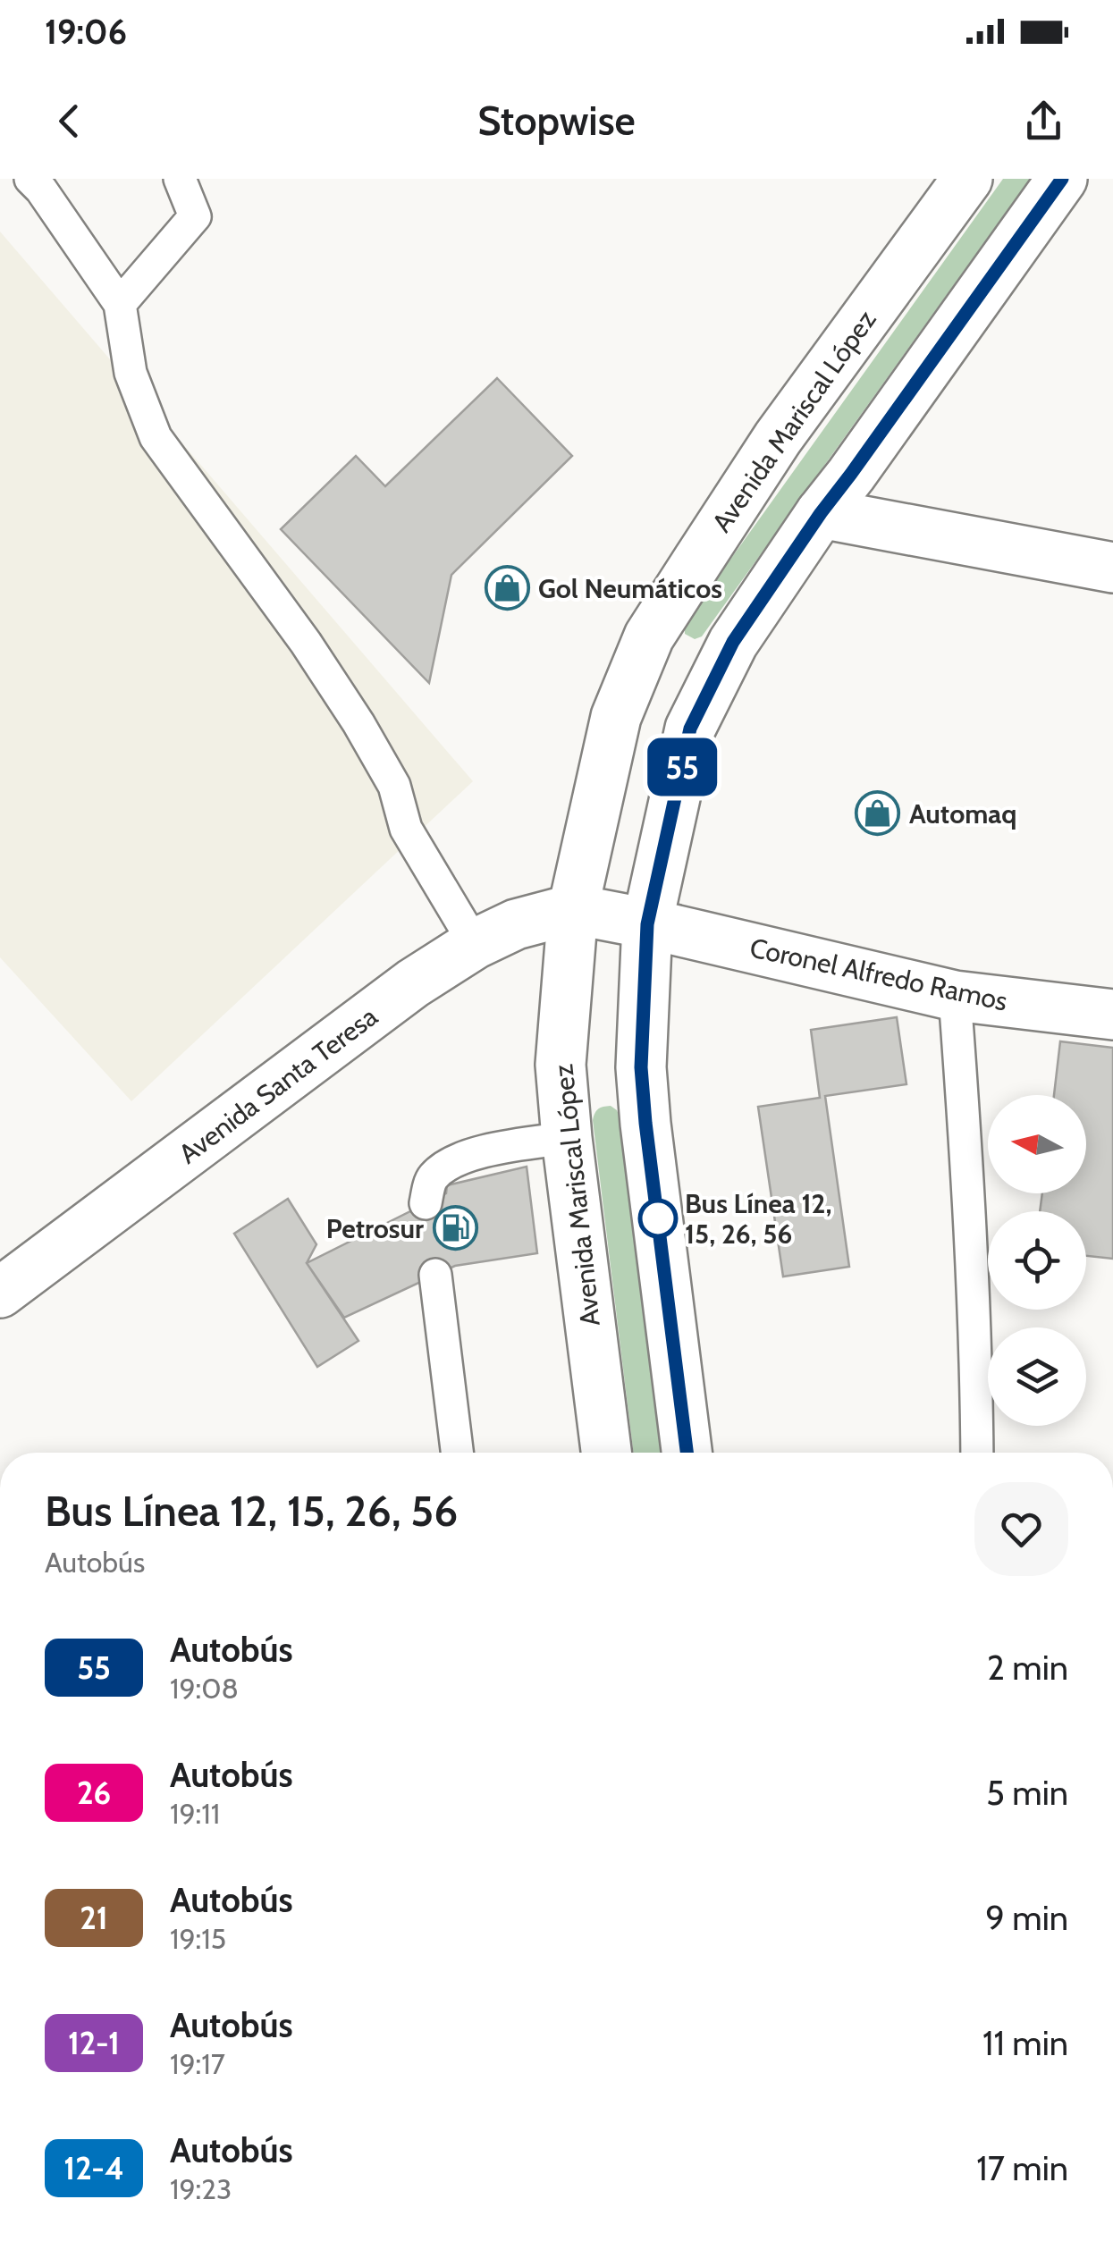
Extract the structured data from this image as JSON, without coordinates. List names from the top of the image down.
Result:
{
  "streets": {
    "main road": ["Avenida Mariscal López", "Coronel Alfredo Ramos", "Avenida Santa Teresa"]
  },
  "crossings": [
    ["Avenida Mariscal López", "Coronel Alfredo Ramos"],
    ["Avenida Mariscal López", "Avenida Santa Teresa"],
    ["Coronel Alfredo Ramos", "Avenida Santa Teresa"]
  ],
  "places": {
    "shop": ["Gol Neumáticos", "Automaq"],
    "other": ["Bus Línea 12, 15, 26, 56"],
    "fuel station": ["Petrosur"]
  },
  "lines": ["bus line 55"],
  "north": "left",
  "page": {
    "status": "19:06",
    "header": "Stopwise",
    "on_map": "55",
    "heading": ["Bus Línea 12, 15, 26, 56", "Autobús"],
    "list": [
      {
        "mark": "55",
        "name": "Autobús",
        "note": "19:08",
        "value": "2 min"
      },
      {
        "mark": "26",
        "name": "Autobús",
        "note": "19:11",
        "value": "5 min"
      },
      {
        "mark": "21",
        "name": "Autobús",
        "note": "19:15",
        "value": "9 min"
      },
      {
        "mark": "12-1",
        "name": "Autobús",
        "note": "19:17",
        "value": "11 min"
      },
      {
        "mark": "12-4",
        "name": "Autobús",
        "note": "19:23",
        "value": "17 min"
      }
    ]
  }
}
